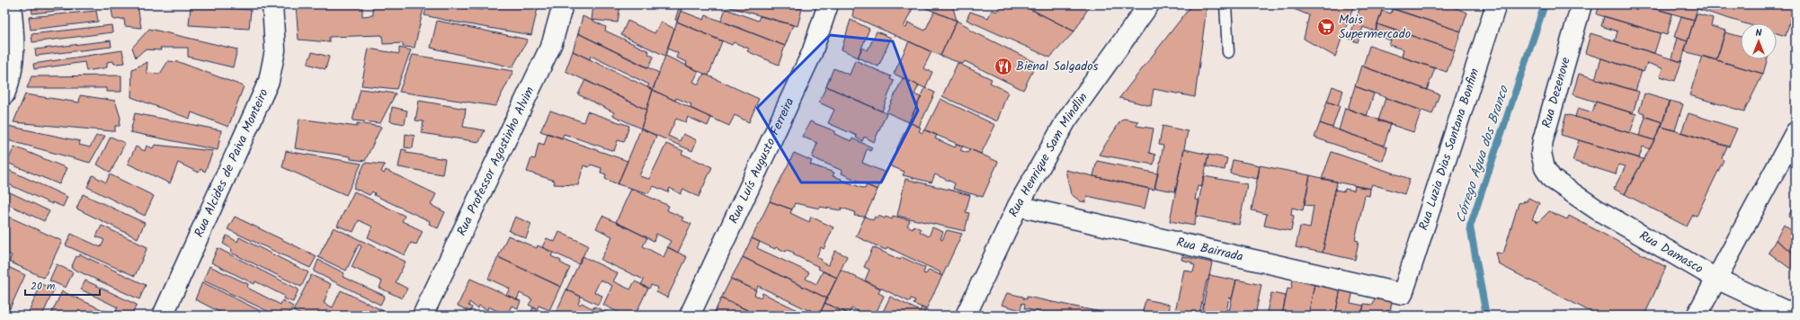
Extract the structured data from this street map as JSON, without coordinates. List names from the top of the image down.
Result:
{
  "streets": {
    "street": [
      "Rua Dezenove",
      "Rua Luzia Dias Santana Bonfim",
      "Rua Henrique Sam Mindlin",
      "Rua Professor Agostinho Alvim",
      "Rua Luís Augusto Ferreira",
      "Rua Alcides de Paiva Monteiro",
      "Rua Bairrada",
      "Rua Damasco"
    ]
  },
  "crossings": [
    ["Rua Dezenove", "Rua Damasco"],
    ["Rua Luzia Dias Santana Bonfim", "Rua Bairrada"],
    ["Rua Henrique Sam Mindlin", "Rua Bairrada"]
  ],
  "water": ["Córrego Água dos Branco"],
  "places": {
    "supermarket": ["Mais Supermercado"],
    "restaurant": ["Bienal Salgados"]
  },
  "scale_bar": "20 m",
  "north": "top"
}
